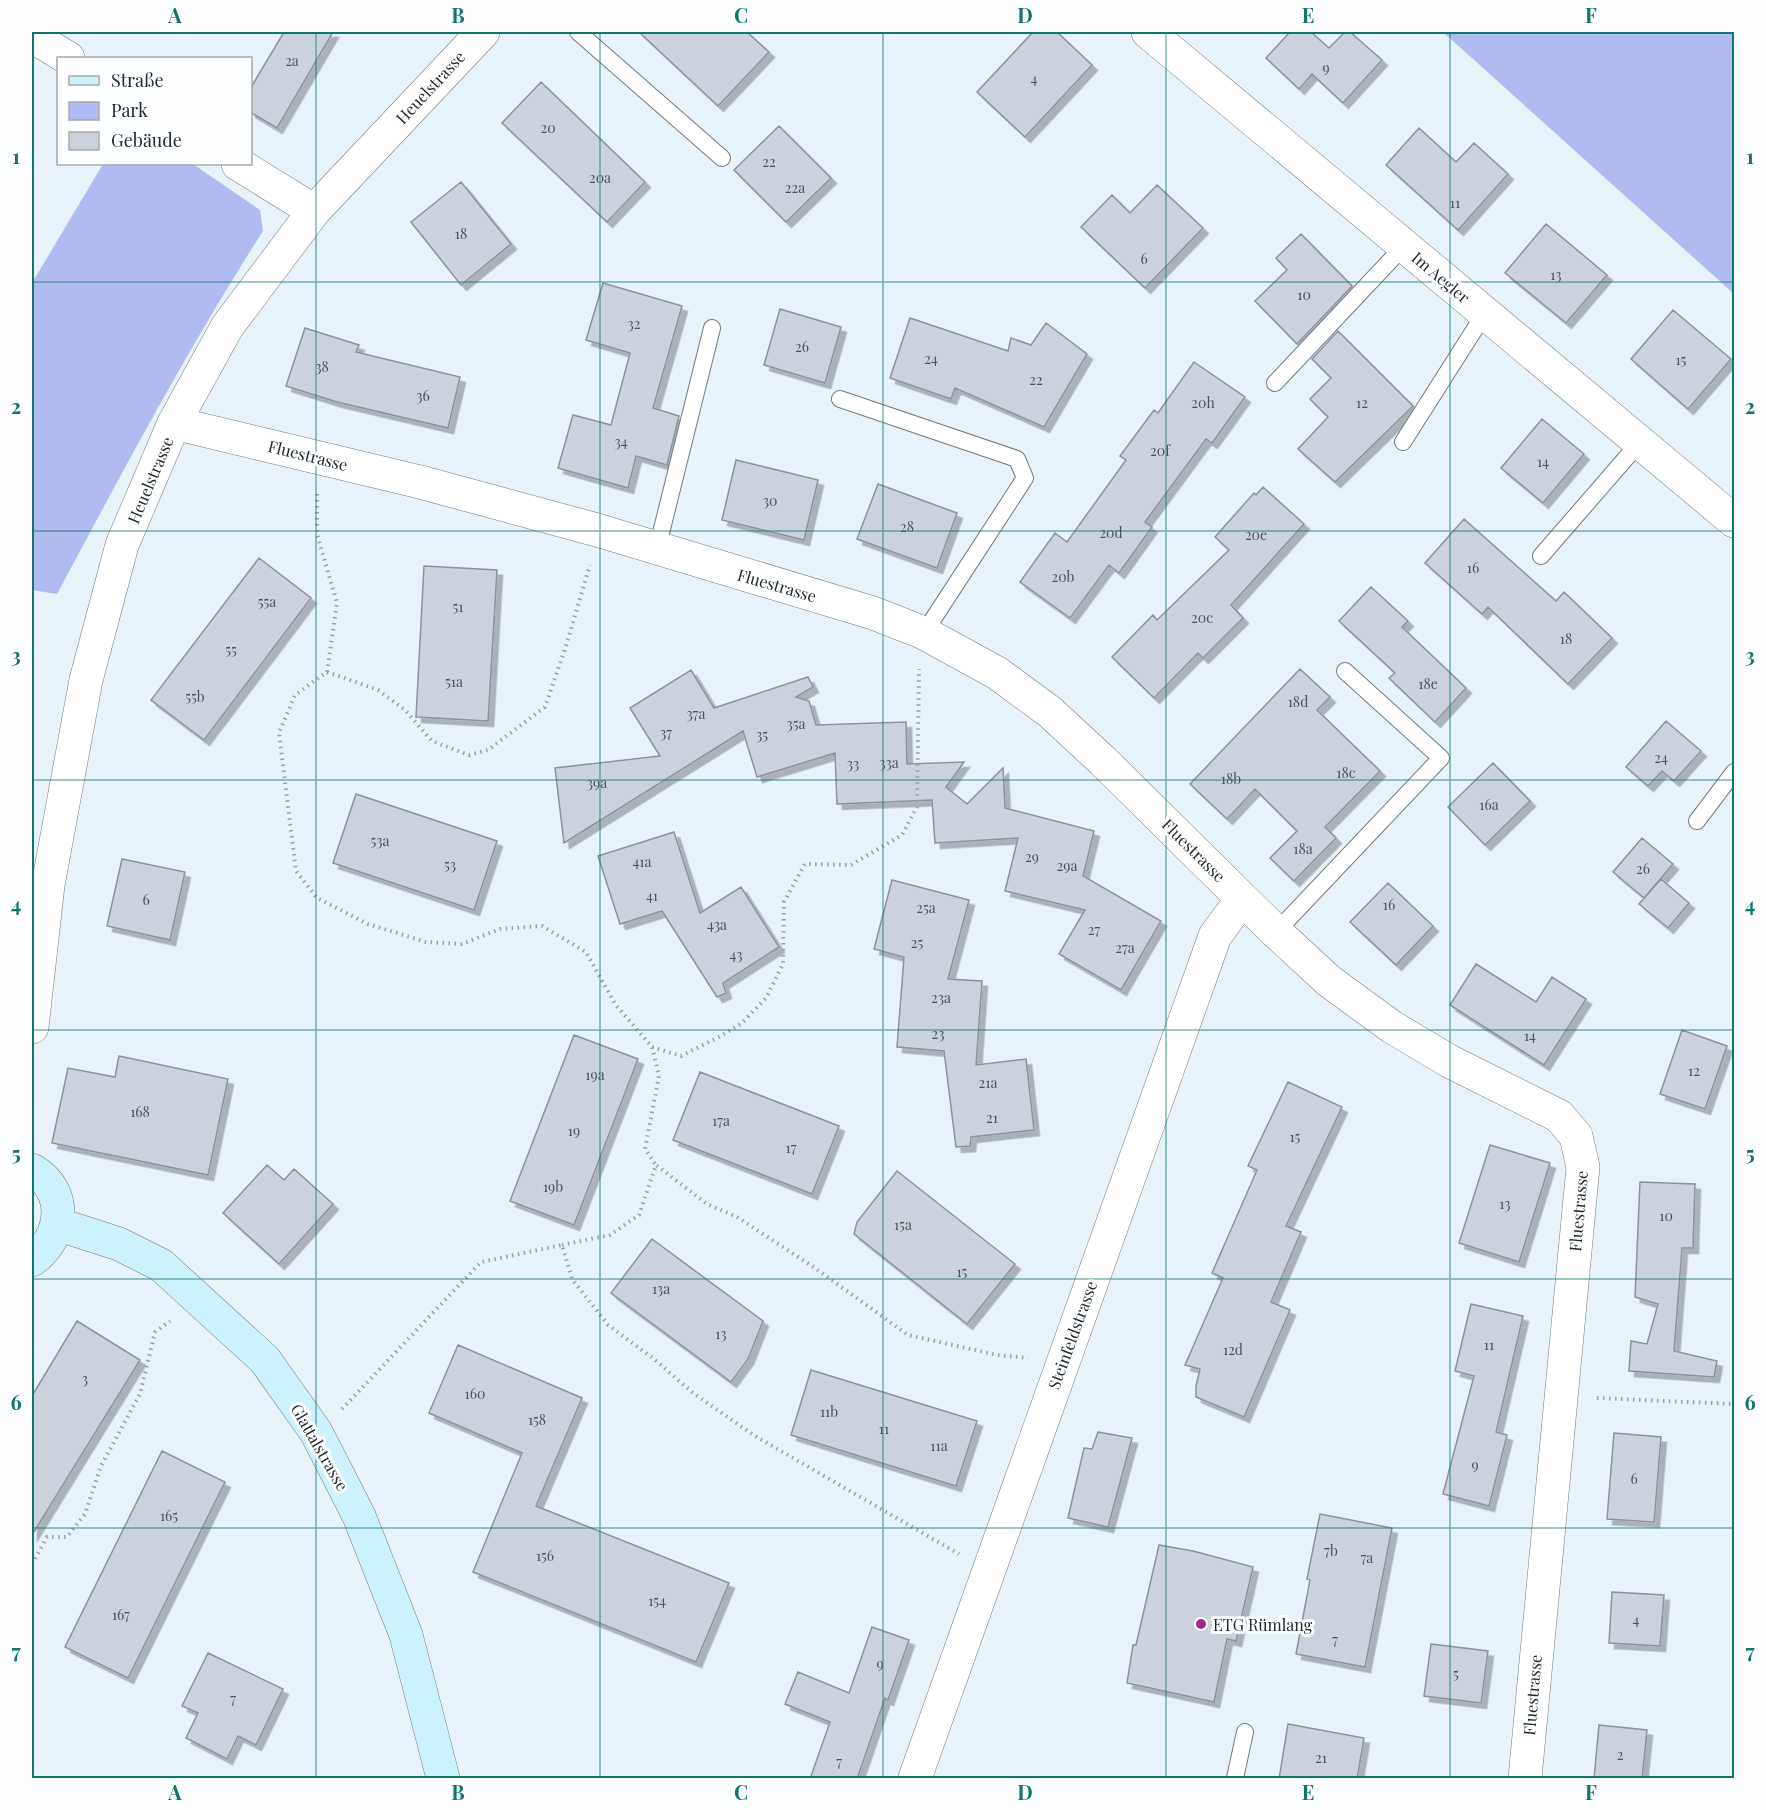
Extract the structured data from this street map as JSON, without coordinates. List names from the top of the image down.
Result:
{
  "streets": {
    "street": [
      "Heuelstrasse",
      "Im Aegler",
      "Fluestrasse",
      "Steinfeldstrasse",
      "Glattalstrasse"
    ]
  },
  "crossings": [
    ["Heuelstrasse", "Fluestrasse"],
    ["Fluestrasse", "Steinfeldstrasse"]
  ],
  "places": ["ETG Rümlang"],
  "house_numbers": [
    "2a",
    "9",
    "4",
    "20",
    "22",
    "20a",
    "22a",
    "11",
    "18",
    "6",
    "13",
    "10",
    "32",
    "26",
    "24",
    "15",
    "38",
    "22",
    "36",
    "20h",
    "12",
    "34",
    "20f",
    "14",
    "30",
    "28",
    "20d",
    "20e",
    "16",
    "20b",
    "55a",
    "51",
    "20c",
    "18",
    "55",
    "51a",
    "18e",
    "55b",
    "18d",
    "37a",
    "35a",
    "37",
    "35",
    "24",
    "33a",
    "33",
    "18c",
    "18b",
    "39a",
    "16a",
    "53a",
    "18a",
    "29",
    "41a",
    "53",
    "29a",
    "26",
    "41",
    "6",
    "16",
    "25a",
    "43a",
    "27",
    "25",
    "27a",
    "43",
    "23a",
    "23",
    "14",
    "12",
    "19a",
    "21a",
    "168",
    "21",
    "17a",
    "19",
    "15",
    "17",
    "19b",
    "13",
    "10",
    "15a",
    "15",
    "13a",
    "13",
    "11",
    "12d",
    "3",
    "160",
    "11b",
    "158",
    "11",
    "11a",
    "9",
    "6",
    "165",
    "7b",
    "156",
    "7a",
    "154",
    "167",
    "4",
    "7",
    "9",
    "5",
    "7",
    "2",
    "21",
    "7"
  ],
  "legend": ["Straße", "Park", "Gebäude"],
  "grid": {
    "columns": [
      "A",
      "B",
      "C",
      "D",
      "E",
      "F"
    ],
    "rows": [
      "1",
      "2",
      "3",
      "4",
      "5",
      "6",
      "7"
    ]
  }
}
